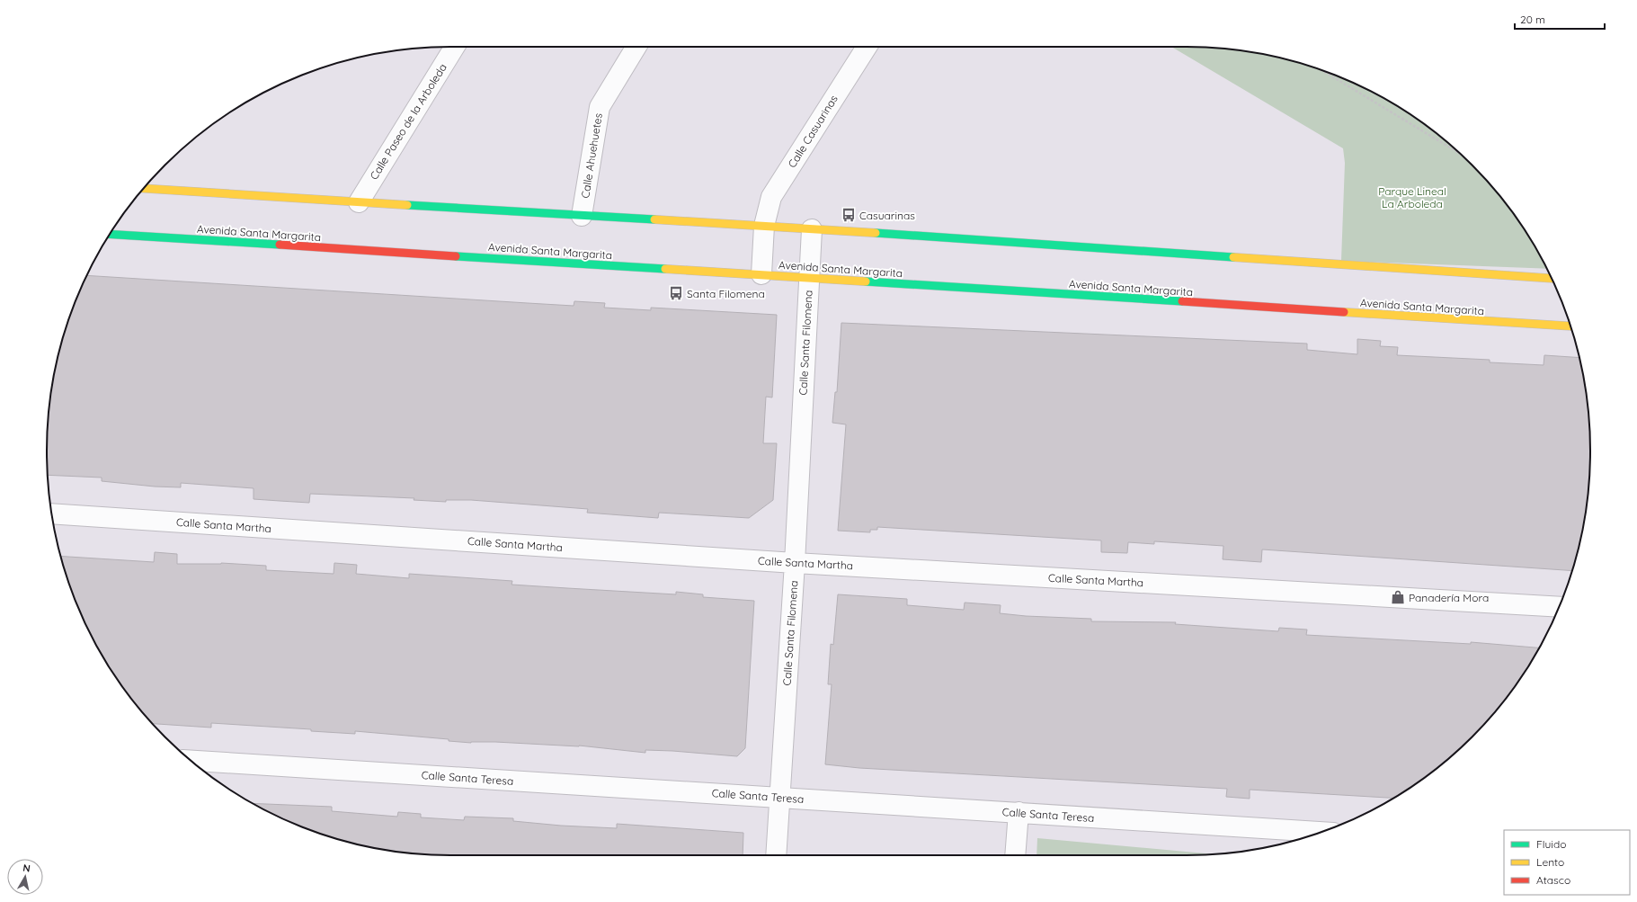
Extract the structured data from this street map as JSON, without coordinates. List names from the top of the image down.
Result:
{
  "streets": {
    "main road": ["Avenida Santa Margarita"],
    "street": [
      "Calle Paseo de la Arboleda",
      "Calle Casuarinas",
      "Calle Ahuehuetes",
      "Calle Santa Filomena",
      "Calle Santa Martha",
      "Calle Santa Teresa"
    ]
  },
  "crossings": [
    ["Calle Casuarinas", "Avenida Santa Margarita"],
    ["Avenida Santa Margarita", "Calle Santa Filomena"],
    ["Calle Santa Filomena", "Calle Santa Martha"],
    ["Calle Santa Filomena", "Calle Santa Teresa"]
  ],
  "parks": ["Parque Lineal La Arboleda"],
  "places": {
    "bus stop": ["Casuarinas", "Santa Filomena"],
    "shop": ["Panadería Mora"]
  },
  "legend": ["Fluido", "Lento", "Atasco"],
  "scale_bar": "20 m",
  "north": "top"
}
